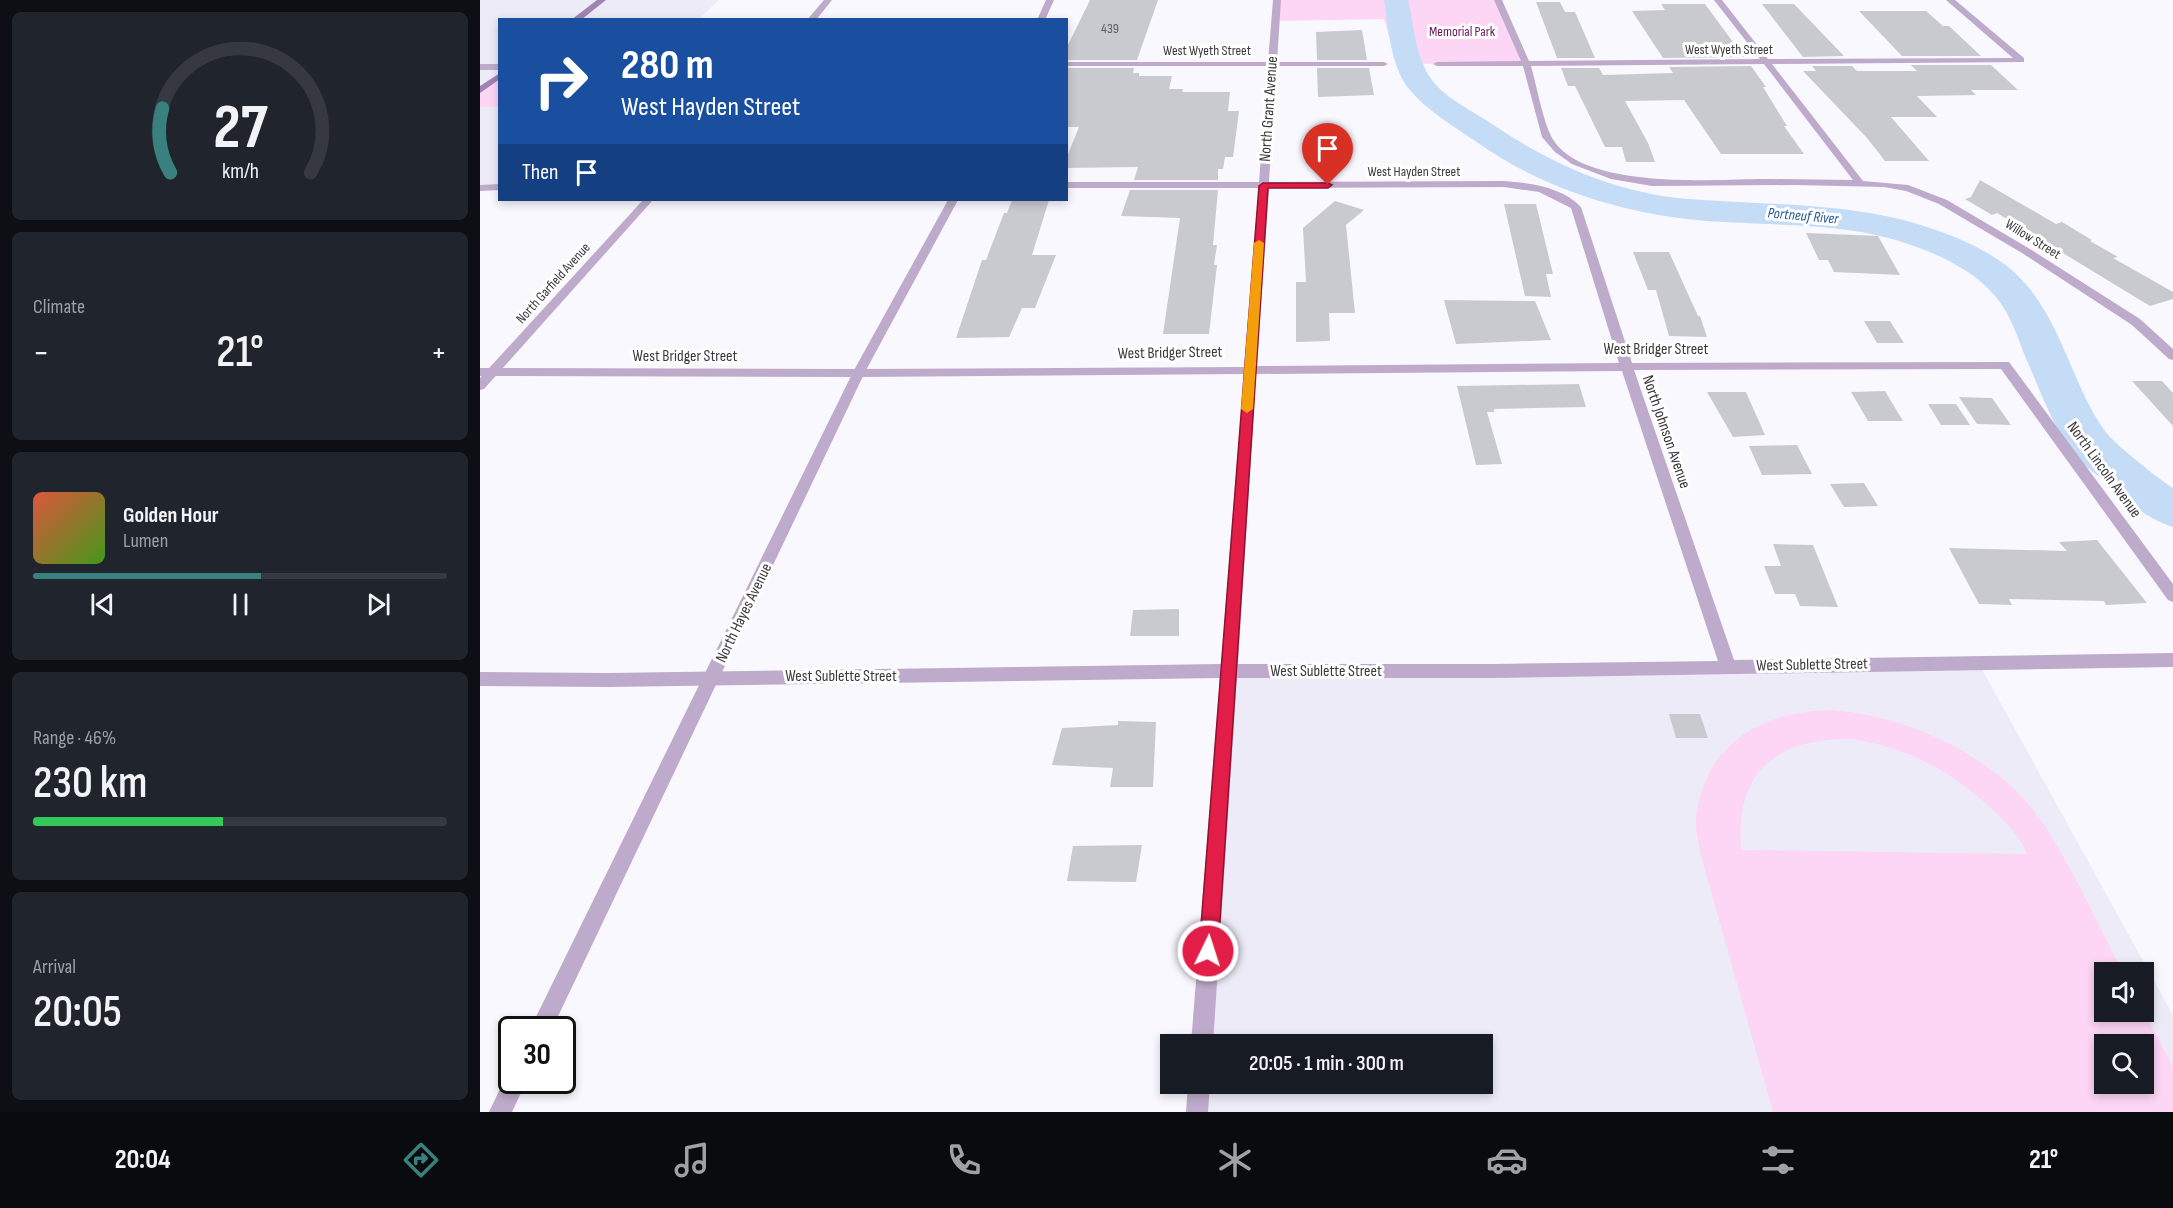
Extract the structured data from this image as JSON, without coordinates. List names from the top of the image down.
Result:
{
  "streets": {
    "street": [
      "West Wyeth Street",
      "North Grant Avenue",
      "West Hayden Street",
      "Willow Street",
      "North Garfield Avenue",
      "West Bridger Street",
      "North Johnson Avenue",
      "North Lincoln Avenue",
      "North Hayes Avenue",
      "West Sublette Street"
    ]
  },
  "crossings": [
    ["West Wyeth Street", "North Grant Avenue"],
    ["North Grant Avenue", "West Hayden Street"],
    ["North Grant Avenue", "West Bridger Street"],
    ["North Grant Avenue", "West Sublette Street"],
    ["West Hayden Street", "North Johnson Avenue"],
    ["North Garfield Avenue", "West Bridger Street"],
    ["West Bridger Street", "North Johnson Avenue"],
    ["West Bridger Street", "North Lincoln Avenue"],
    ["West Bridger Street", "North Hayes Avenue"],
    ["North Johnson Avenue", "West Sublette Street"],
    ["North Hayes Avenue", "West Sublette Street"]
  ],
  "water": ["Portneuf River"],
  "parks": ["Memorial Park"],
  "house_numbers": ["439"],
  "page": {
    "turn": ["280 m", "West Hayden Street"],
    "then": "Then",
    "tile": [
      "Climate",
      ["Range · 46%", "230 km"],
      ["Arrival", "20:05"]
    ],
    "heat": ["−", "21°", "+"],
    "song": ["Golden Hour", "Lumen"],
    "limit": "30",
    "trip": "20:05 · 1 min · 300 m",
    "tabs": ["20:04", "21°"],
    "gauge": ["27", "km/h"]
  }
}
